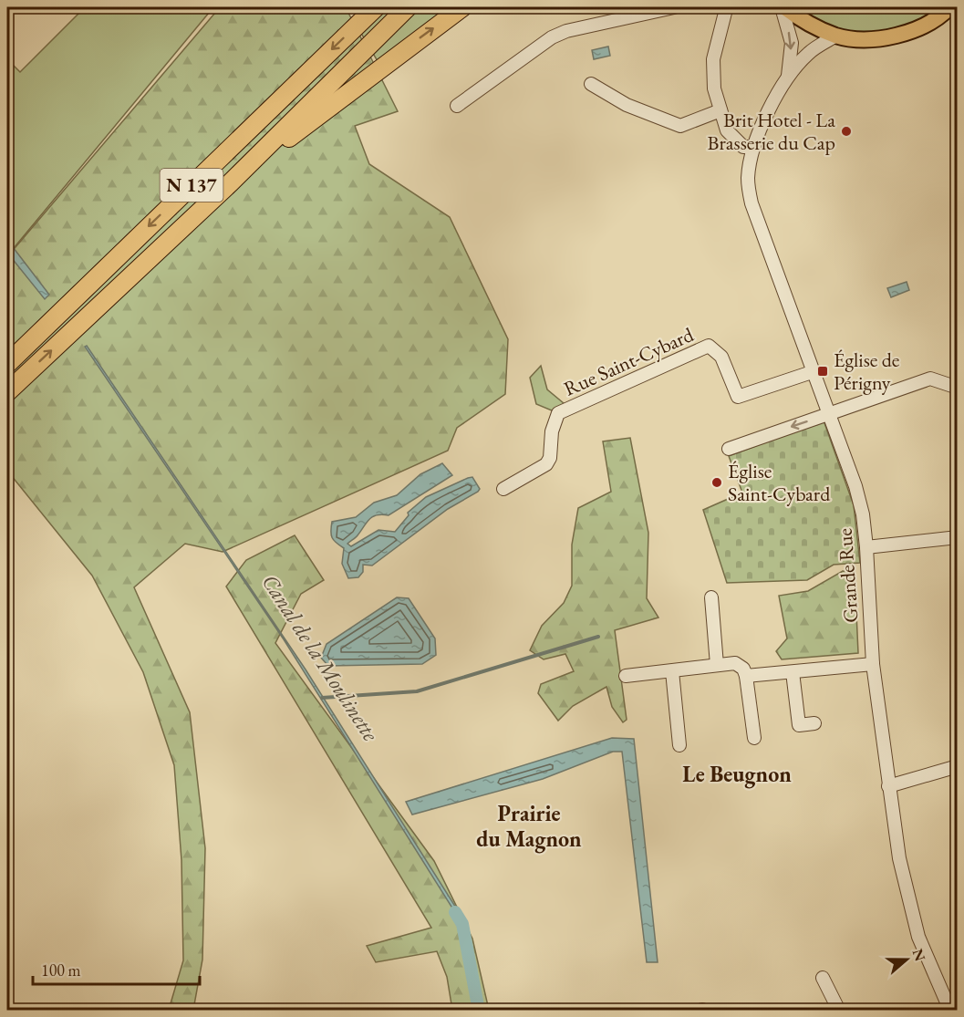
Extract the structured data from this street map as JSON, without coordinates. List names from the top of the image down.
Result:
{
  "streets": {
    "highway": ["N 137"],
    "street": ["Rue Saint-Cybard", "Grande Rue"]
  },
  "crossings": [
    ["Rue Saint-Cybard", "Grande Rue"]
  ],
  "districts": ["Le Beugnon", "Prairie du Magnon"],
  "water": ["Canal de la Moulinette"],
  "places": {
    "other": ["Brit Hotel - La Brasserie du Cap", "Église Saint-Cybard"],
    "transit": ["Église de Périgny"]
  },
  "scale_bar": "100 m",
  "north": "right"
}
